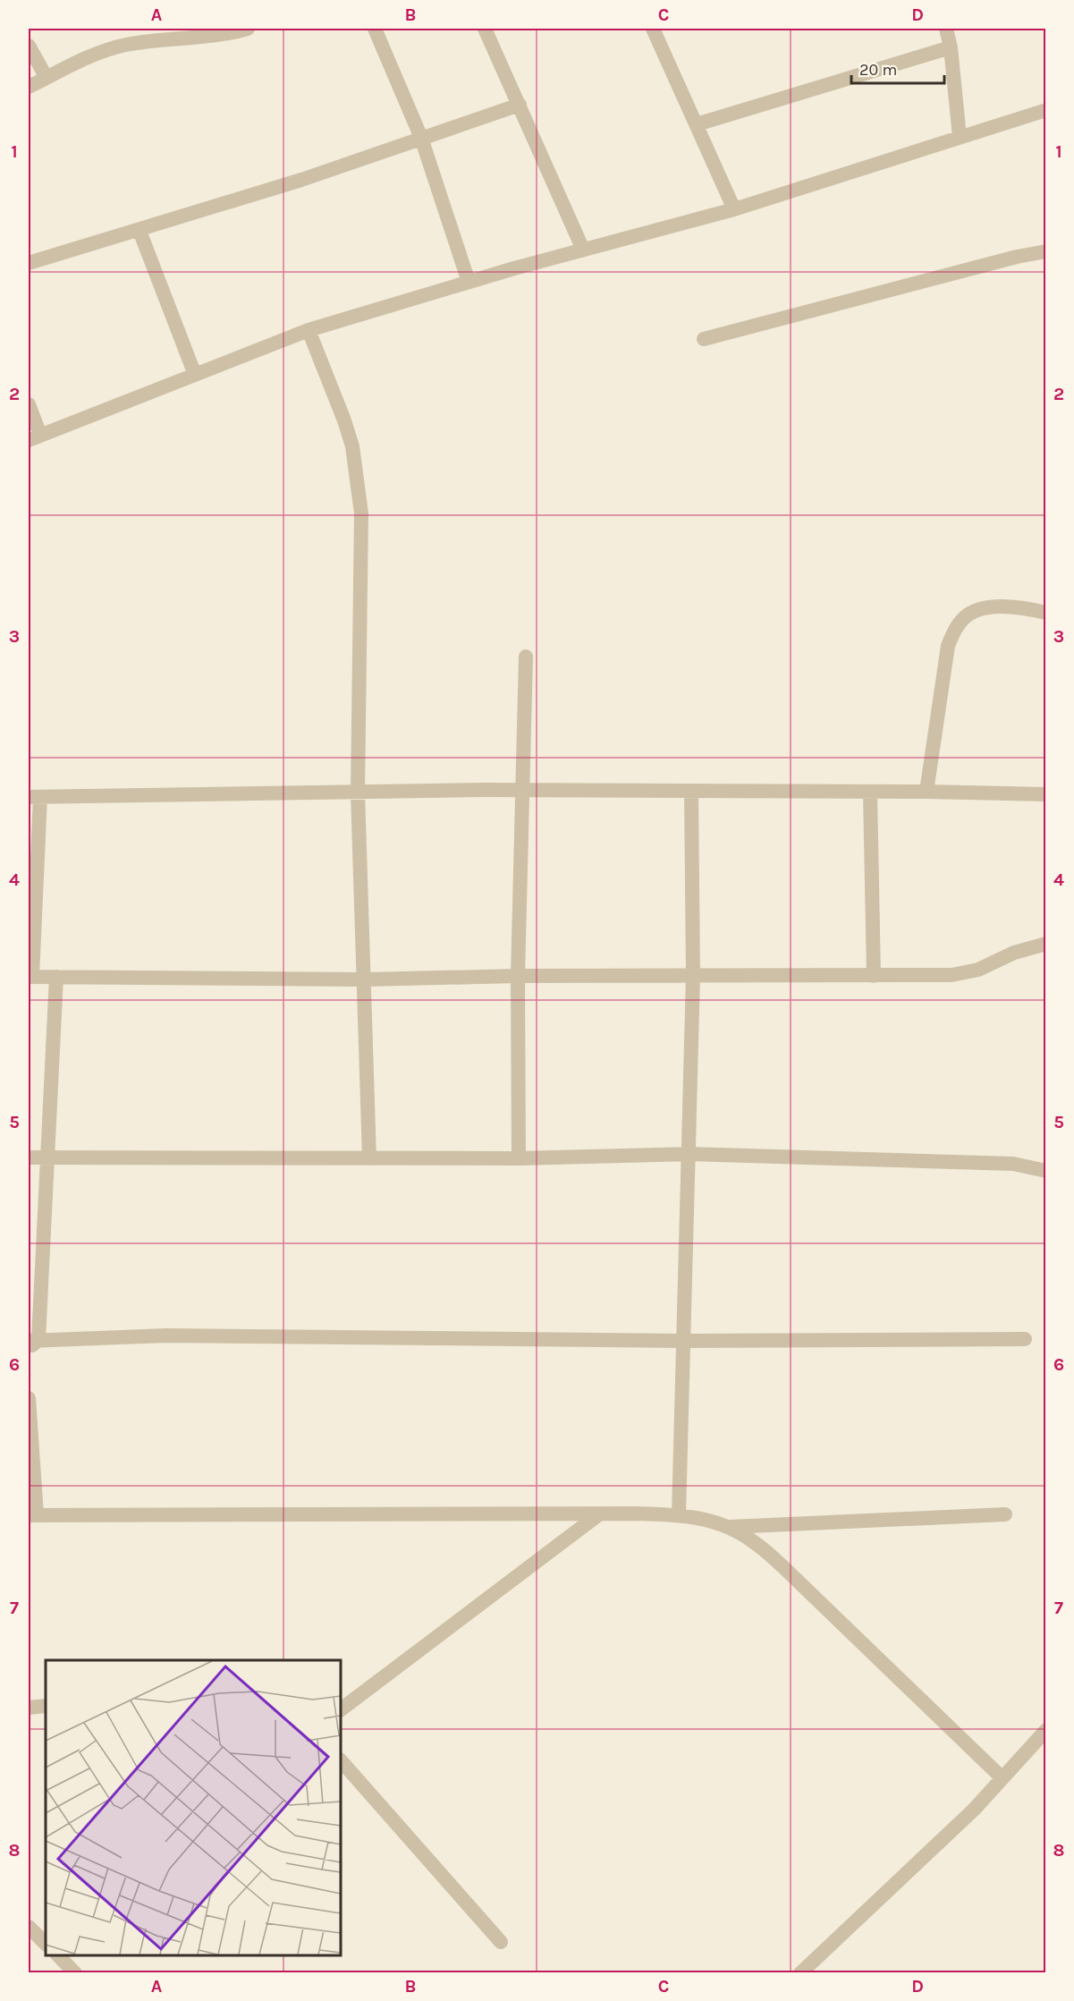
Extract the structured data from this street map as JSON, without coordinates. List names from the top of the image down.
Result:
{
  "scale_bar": "20 m",
  "grid": {
    "columns": [
      "A",
      "B",
      "C",
      "D"
    ],
    "rows": [
      "1",
      "2",
      "3",
      "4",
      "5",
      "6",
      "7",
      "8"
    ]
  }
}
